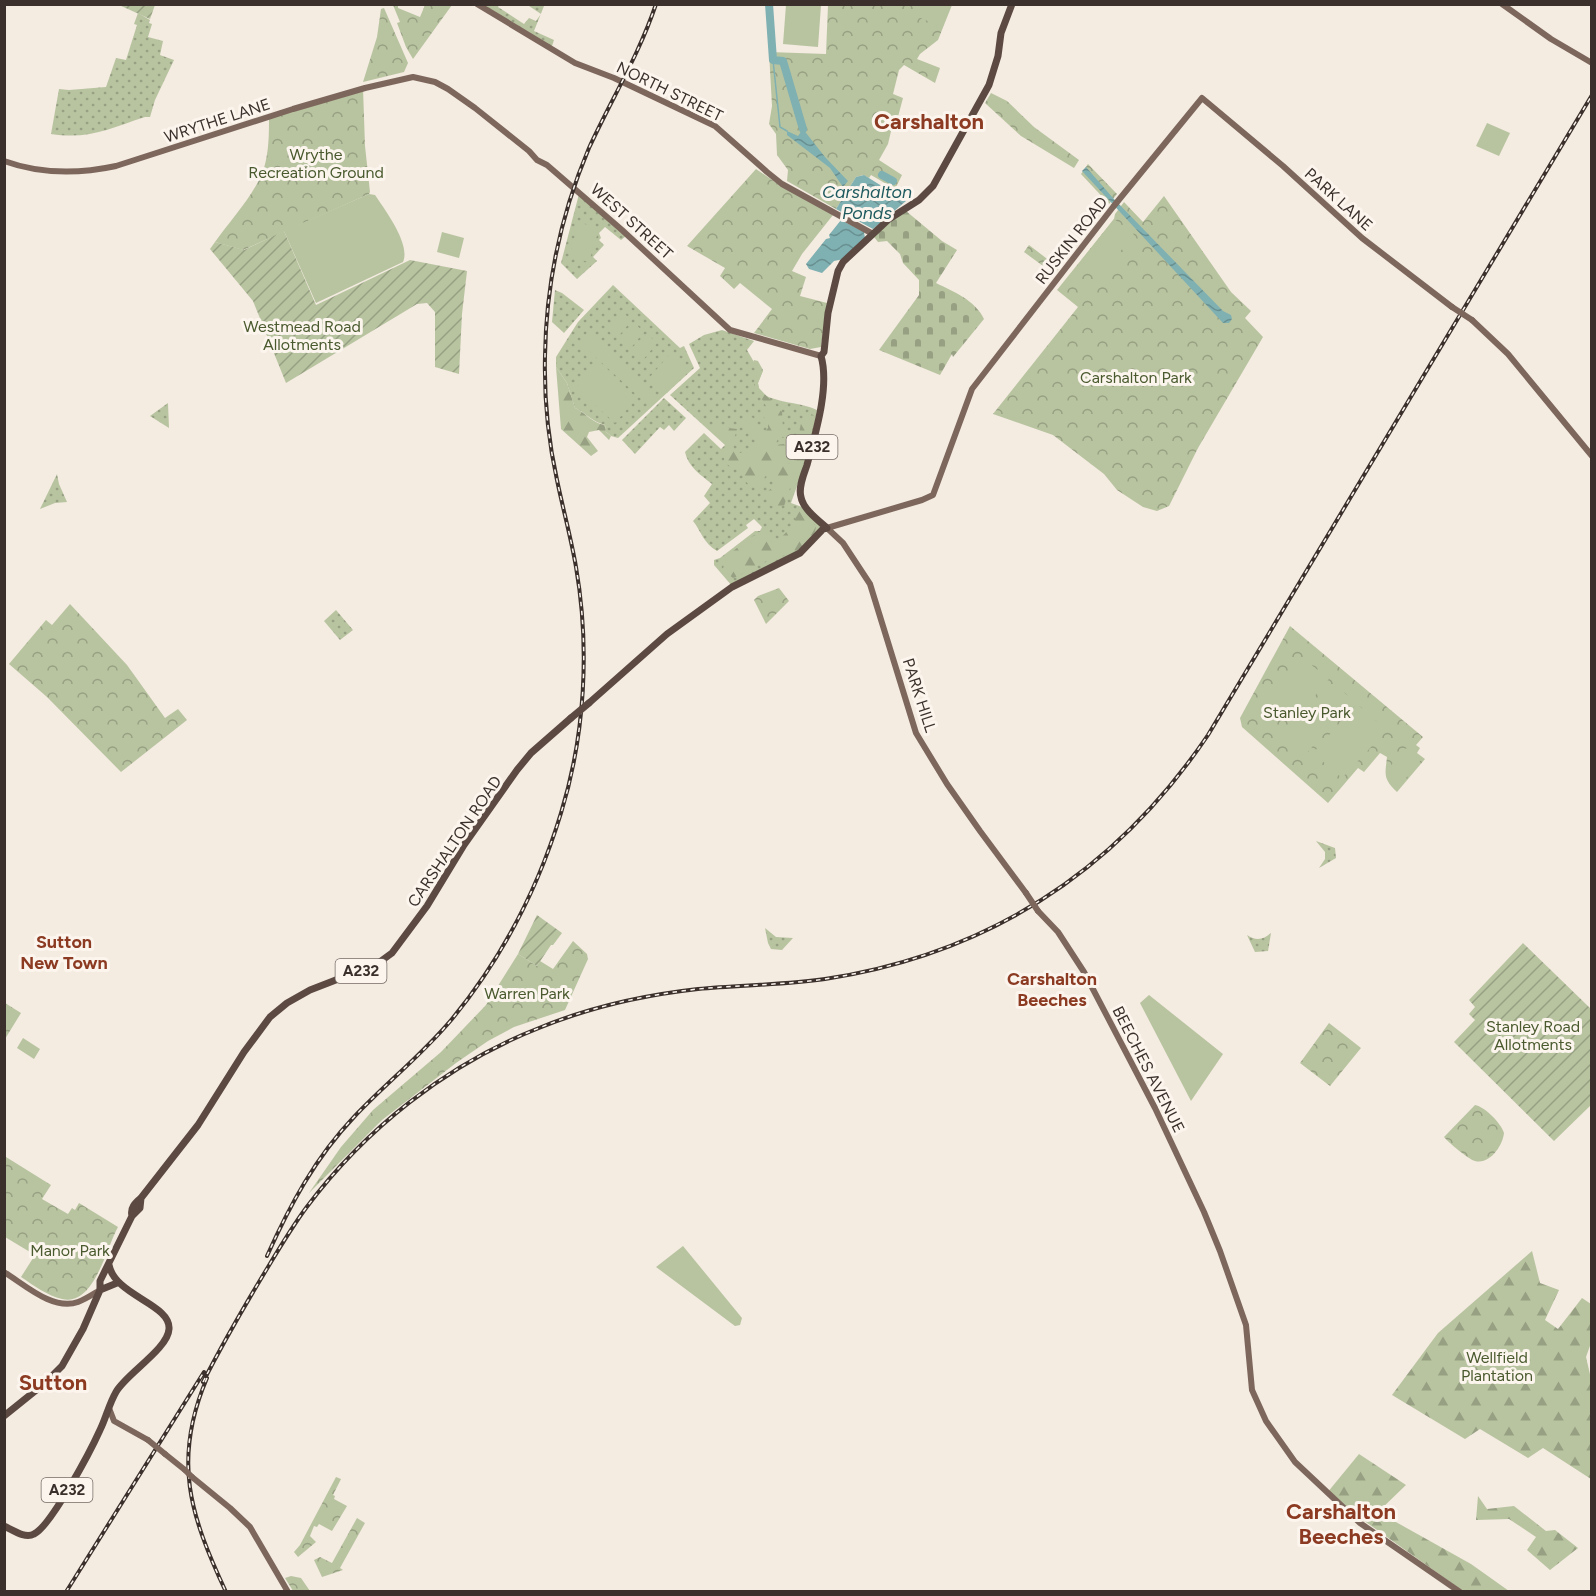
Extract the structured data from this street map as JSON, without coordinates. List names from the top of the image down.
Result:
{
  "streets": {
    "highway": ["A232", "CARSHALTON ROAD"],
    "main road": [
      "NORTH STREET",
      "WRYTHE LANE",
      "PARK LANE",
      "WEST STREET",
      "RUSKIN ROAD",
      "PARK HILL",
      "BEECHES AVENUE"
    ]
  },
  "crossings": [
    ["NORTH STREET", "A232"],
    ["WRYTHE LANE", "WEST STREET"],
    ["PARK LANE", "RUSKIN ROAD"],
    ["WEST STREET", "A232"],
    ["RUSKIN ROAD", "A232"],
    ["RUSKIN ROAD", "PARK HILL"],
    ["RUSKIN ROAD", "CARSHALTON ROAD"],
    ["A232", "PARK HILL"],
    ["A232", "CARSHALTON ROAD"],
    ["PARK HILL", "CARSHALTON ROAD"],
    ["PARK HILL", "BEECHES AVENUE"]
  ],
  "districts": [
    "Carshalton",
    "Sutton New Town",
    "Carshalton Beeches",
    "Sutton",
    "Carshalton Beeches"
  ],
  "water": ["Carshalton Ponds"],
  "parks": [
    "Wrythe Recreation Ground",
    "Westmead Road Allotments",
    "Carshalton Park",
    "Stanley Park",
    "Warren Park",
    "Stanley Road Allotments",
    "Manor Park",
    "Wellfield Plantation"
  ]
}
